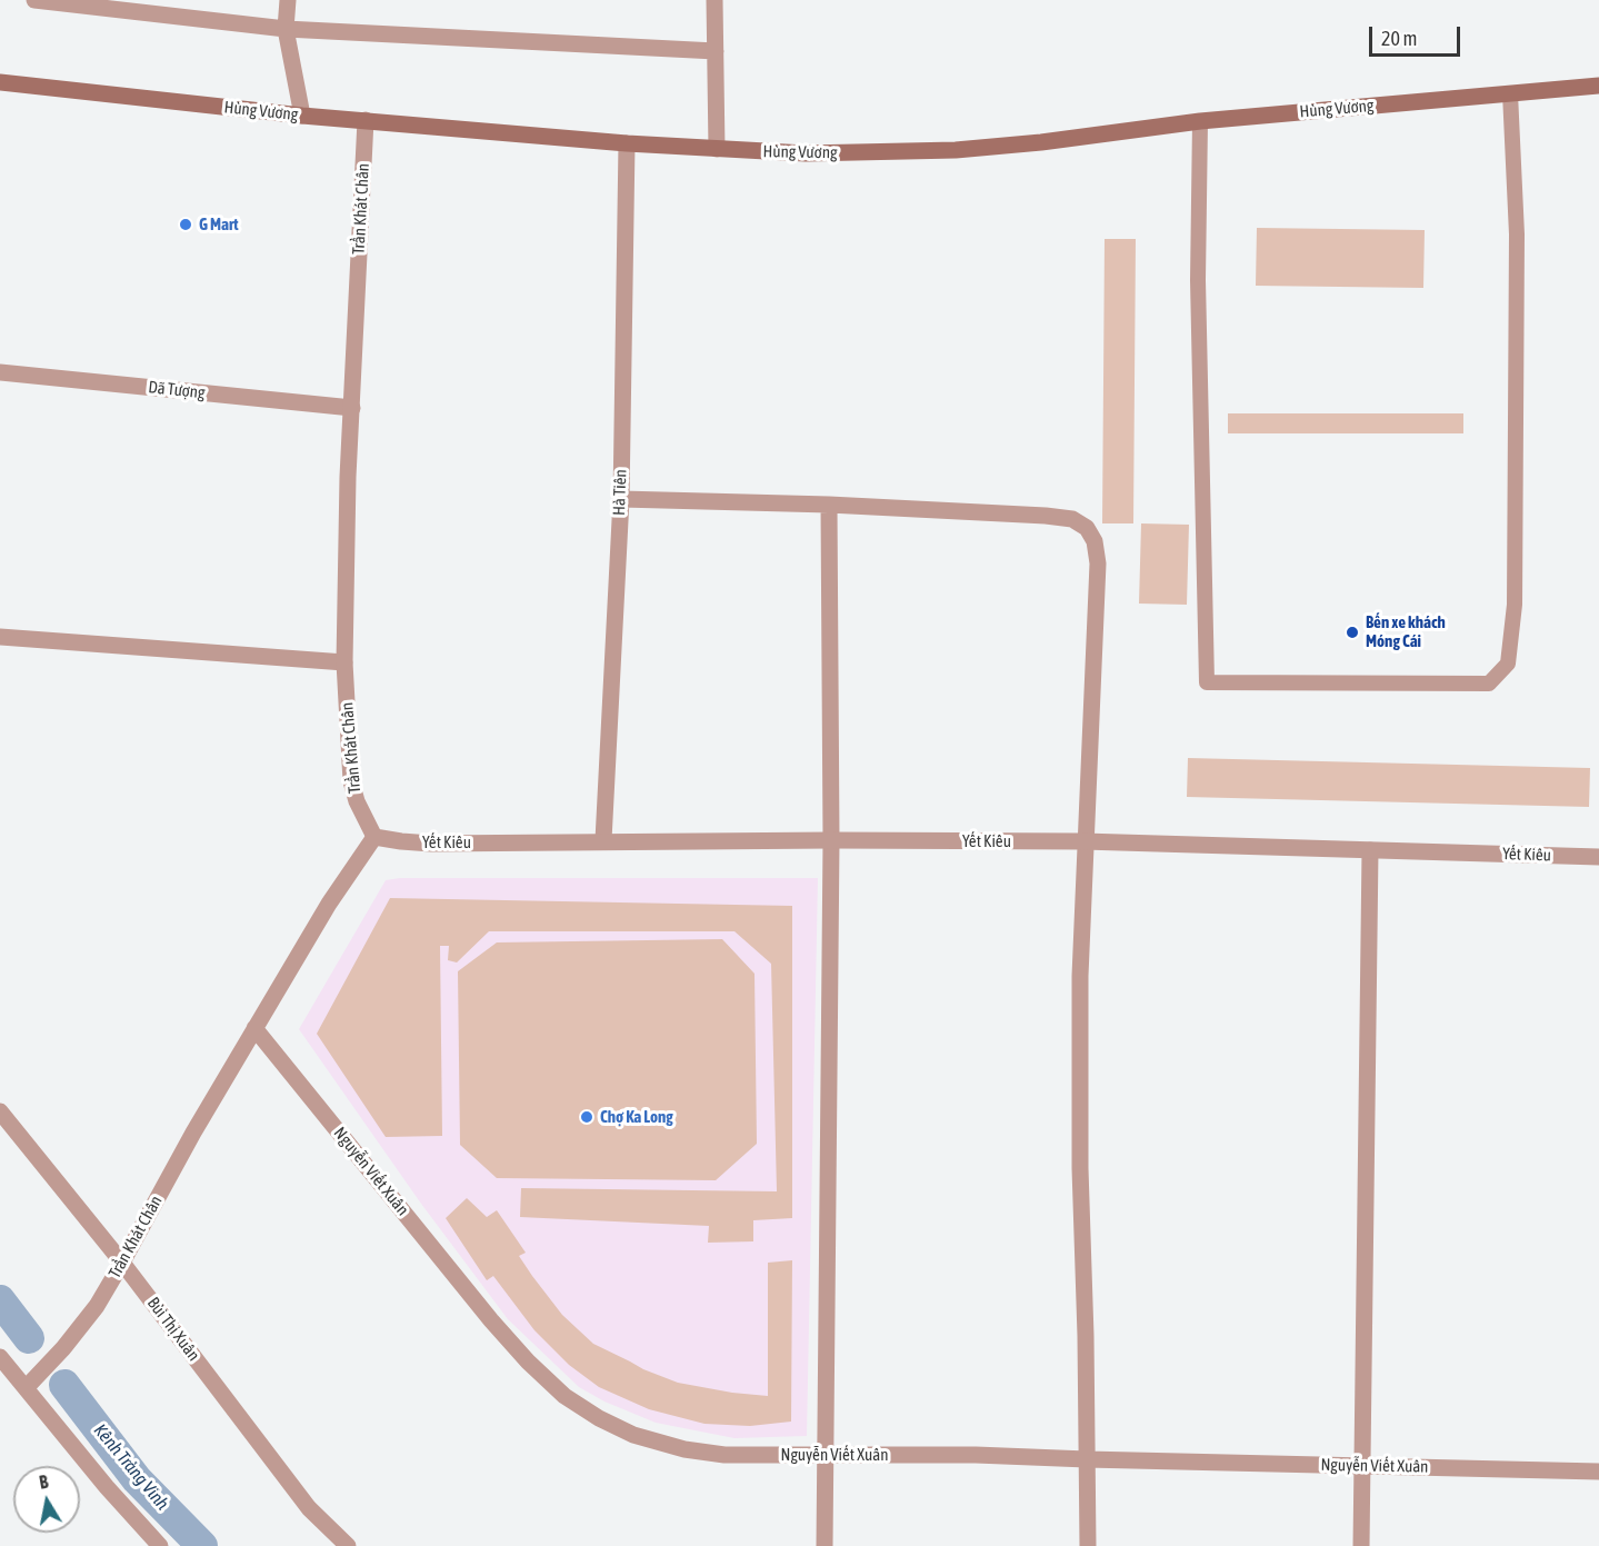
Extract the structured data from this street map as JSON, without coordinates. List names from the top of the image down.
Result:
{
  "streets": {
    "main road": ["Hùng Vương"],
    "street": [
      "Trần Khát Chân",
      "Dã Tượng",
      "Hà Tiên",
      "Yết Kiêu",
      "Nguyễn Viết Xuân",
      "Bùi Thị Xuân"
    ]
  },
  "crossings": [
    ["Hùng Vương", "Trần Khát Chân"],
    ["Hùng Vương", "Hà Tiên"],
    ["Trần Khát Chân", "Dã Tượng"],
    ["Trần Khát Chân", "Yết Kiêu"],
    ["Trần Khát Chân", "Nguyễn Viết Xuân"],
    ["Trần Khát Chân", "Bùi Thị Xuân"],
    ["Hà Tiên", "Yết Kiêu"]
  ],
  "water": ["Kênh Tràng Vinh"],
  "places": ["G Mart", "Bến xe khách Móng Cái", "Chợ Ka Long"],
  "scale_bar": "20 m",
  "north": "top"
}
